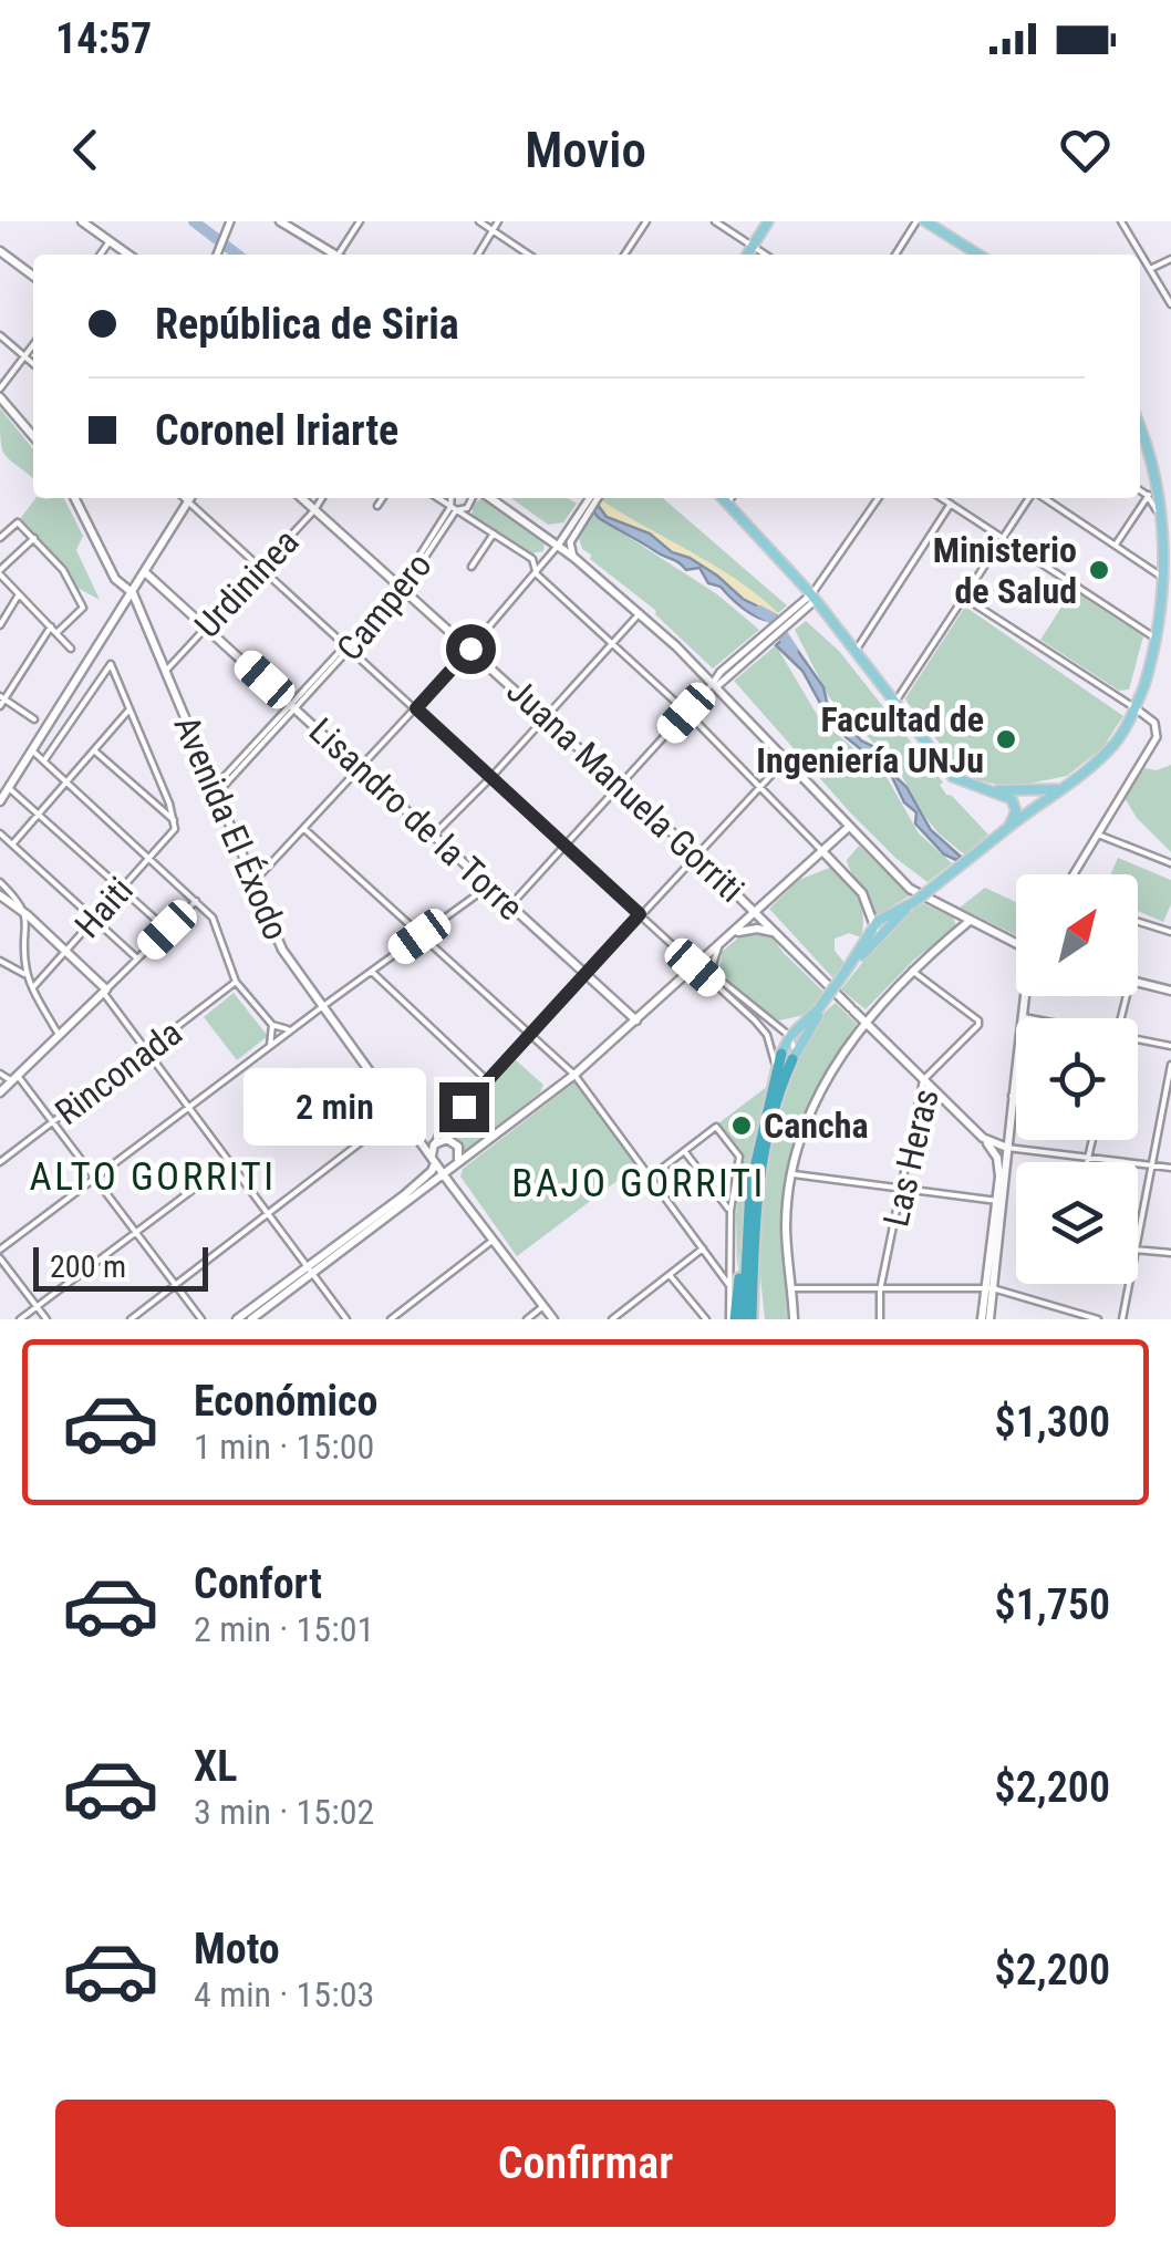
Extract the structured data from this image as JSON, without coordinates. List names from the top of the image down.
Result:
{
  "streets": {
    "main road": ["Juana Manuela Gorriti", "Lisandro de la Torre", "Avenida El Éxodo"],
    "street": [
      "Urdininea",
      "Campero",
      "Haiti",
      "Rinconada",
      "Las Heras"
    ]
  },
  "crossings": [
    ["Urdininea", "Juana Manuela Gorriti"],
    ["Urdininea", "Lisandro de la Torre"],
    ["Urdininea", "Avenida El Éxodo"],
    ["Campero", "Juana Manuela Gorriti"],
    ["Campero", "Lisandro de la Torre"],
    ["Campero", "Avenida El Éxodo"],
    ["Juana Manuela Gorriti", "Las Heras"]
  ],
  "districts": ["ALTO GORRITI", "BAJO GORRITI"],
  "places": ["Ministerio de Salud", "Facultad de Ingeniería UNJu", "Cancha"],
  "scale_bar": "200 m",
  "north": "top right",
  "page": {
    "status": "14:57",
    "header": "Movio",
    "banner": ["República de Siria", "Coronel Iriarte"],
    "bubble": "2 min",
    "scale": "200 m",
    "list": [
      {
        "name": "Económico",
        "note": "1 min · 15:00",
        "value": "$1,300"
      },
      {
        "name": "Confort",
        "note": "2 min · 15:01",
        "value": "$1,750"
      },
      {
        "name": "XL",
        "note": "3 min · 15:02",
        "value": "$2,200"
      },
      {
        "name": "Moto",
        "note": "4 min · 15:03",
        "value": "$2,200"
      }
    ],
    "buttons": "Confirmar"
  }
}
